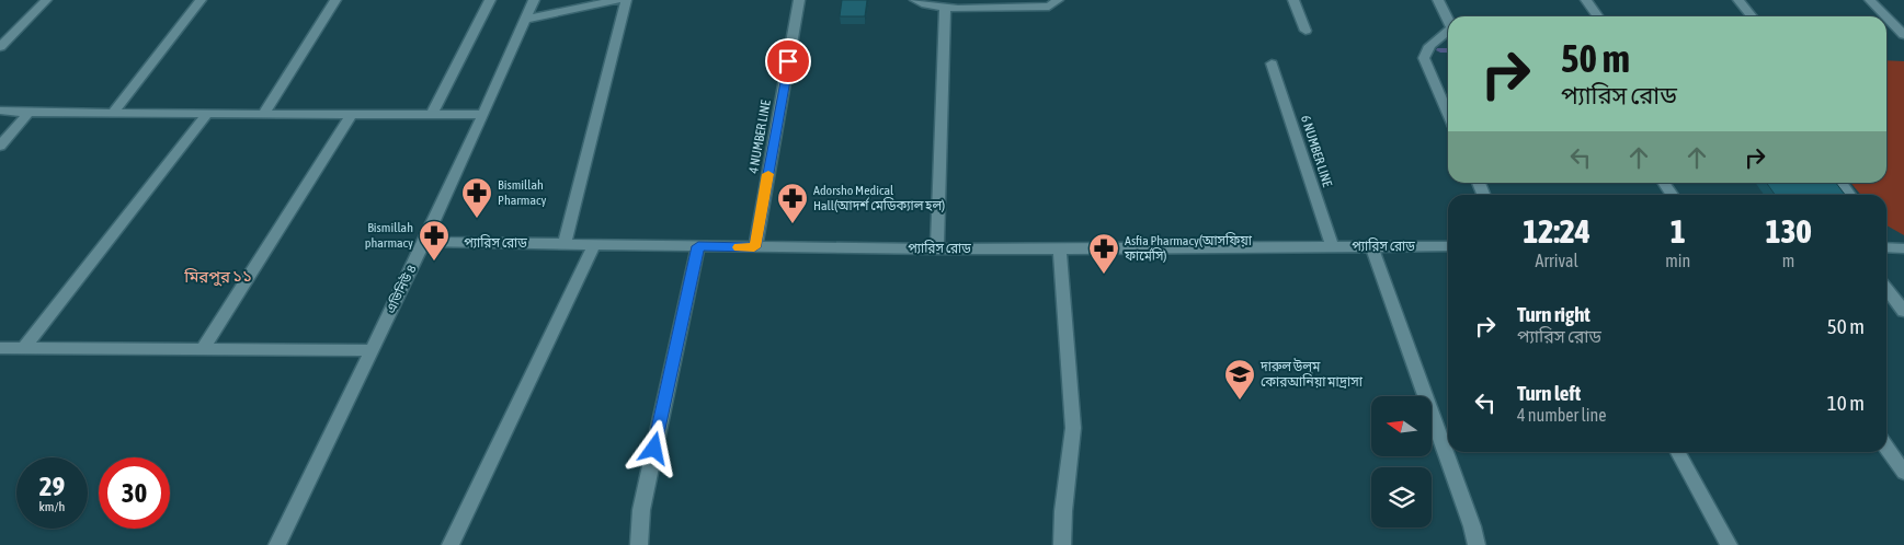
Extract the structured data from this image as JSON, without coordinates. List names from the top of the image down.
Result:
{
  "streets": {
    "street": [
      "4 NUMBER LINE",
      "6 NUMBER LINE",
      "প্যারিস রোড",
      "এভিনিউ ৪"
    ]
  },
  "crossings": [
    ["4 NUMBER LINE", "প্যারিস রোড"],
    ["6 NUMBER LINE", "প্যারিস রোড"],
    ["প্যারিস রোড", "এভিনিউ ৪"]
  ],
  "districts": ["মিরপুর ১১"],
  "places": {
    "pharmacy": [
      "Bismillah Pharmacy",
      "Adorsho Medical Hall(আদর্শ মেডিক্যাল হল)",
      "Bismillah pharmacy",
      "Asfia Pharmacy(আসফিয়া ফার্মেসি)"
    ],
    "school or university": ["দারুল উলুম কোরআনিয়া মাদ্রাসা"]
  },
  "north": "left",
  "page": {
    "turn": ["50 m", "প্যারিস রোড"],
    "eta": [
      "12:24",
      "Arrival",
      "1",
      "min",
      "130",
      "m"
    ],
    "list": [
      {
        "name": "Turn right",
        "note": "প্যারিস রোড",
        "value": "50 m"
      },
      {
        "name": "Turn left",
        "note": "4 number line",
        "value": "10 m"
      }
    ],
    "speed": "29 km/h",
    "limit": "30"
  }
}
